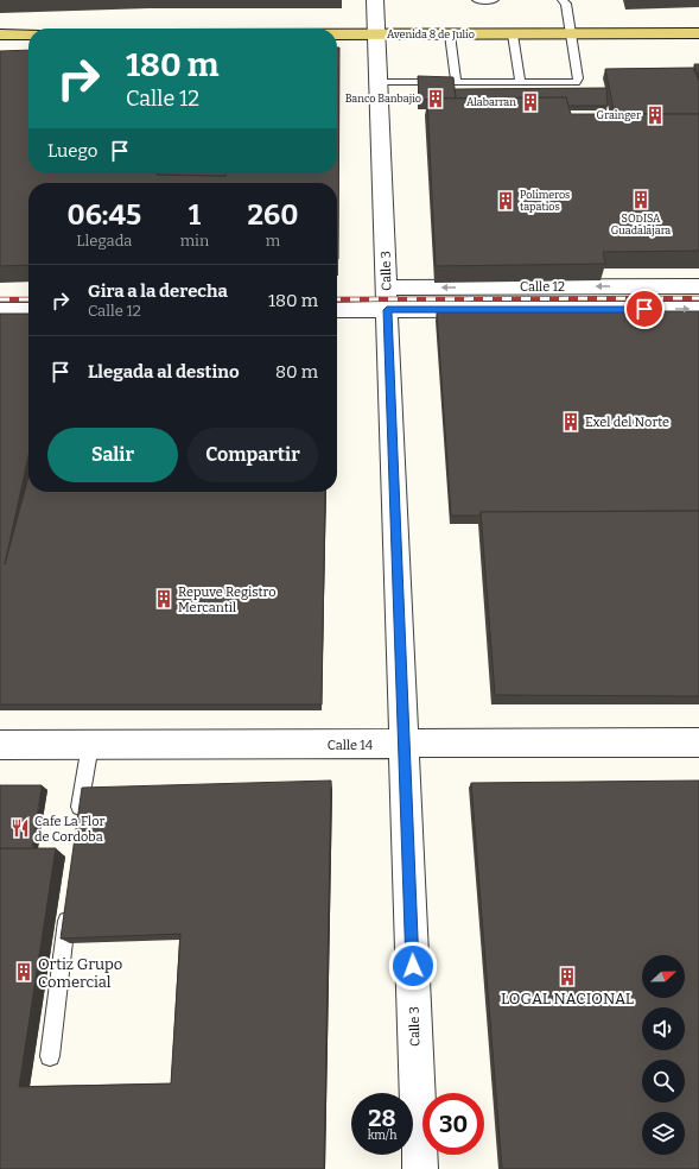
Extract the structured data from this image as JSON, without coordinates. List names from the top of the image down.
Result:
{
  "streets": {
    "main road": ["Avenida 8 de Julio"],
    "street": ["Calle 3", "Calle 12", "Calle 14"]
  },
  "crossings": [
    ["Avenida 8 de Julio", "Calle 3"],
    ["Calle 3", "Calle 12"],
    ["Calle 3", "Calle 14"]
  ],
  "places": {
    "building": [
      "Banco Banbajio",
      "Alabarran",
      "Grainger",
      "SODISA Guadalajara",
      "Polimeros tapatios",
      "Exel del Norte",
      "Repuve Registro Mercantil",
      "Ortiz Grupo Comercial",
      "LOGAL NACIONAL"
    ],
    "restaurant": ["Cafe La Flor de Cordoba"]
  },
  "north": "right",
  "page": {
    "turn": ["180 m", "Calle 12"],
    "then": "Luego",
    "eta": [
      "06:45",
      "Llegada",
      "1",
      "min",
      "260",
      "m"
    ],
    "list": [
      {
        "name": "Gira a la derecha",
        "note": "Calle 12",
        "value": "180 m"
      },
      {
        "name": "Llegada al destino",
        "value": "80 m"
      }
    ],
    "buttons": ["Salir", "Compartir"],
    "speed": "28 km/h",
    "limit": "30"
  }
}
